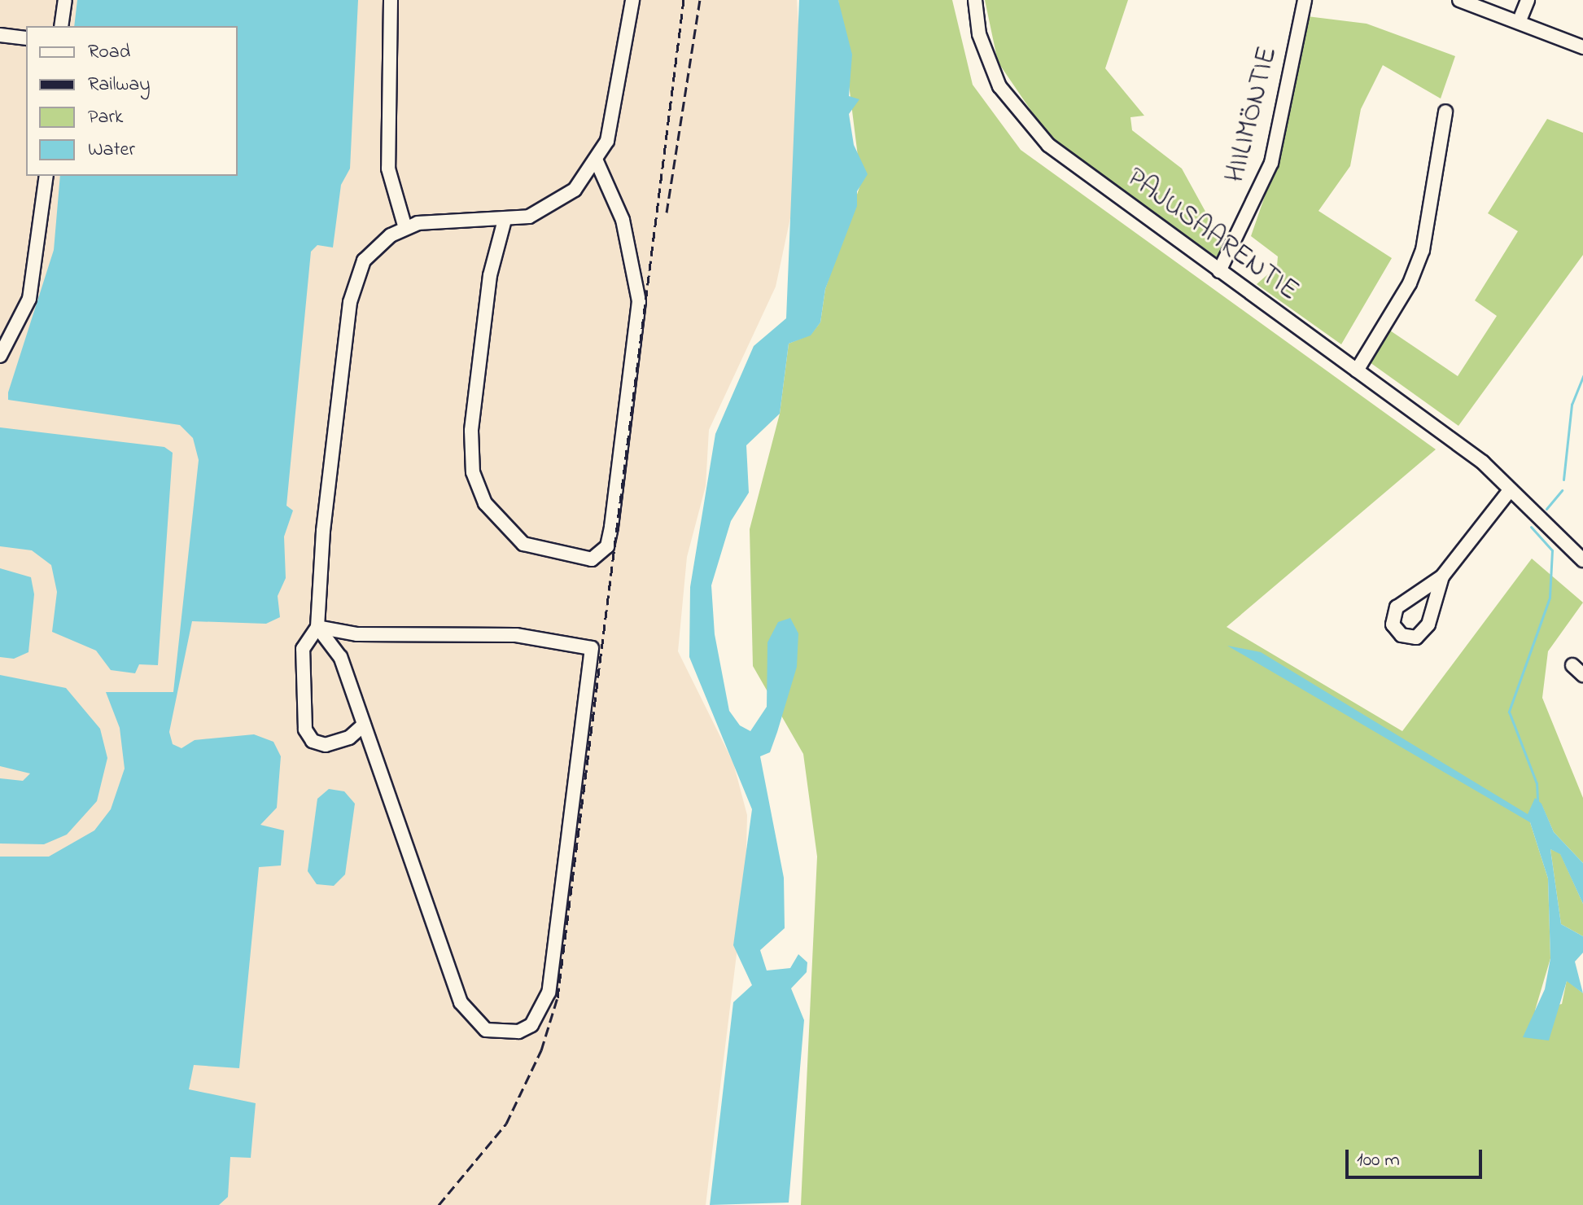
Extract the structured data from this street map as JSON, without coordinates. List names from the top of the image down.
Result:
{
  "streets": {
    "street": ["HIILIMÖNTIE", "PAJUSAARENTIE"]
  },
  "crossings": [
    ["HIILIMÖNTIE", "PAJUSAARENTIE"]
  ],
  "legend": [
    "Road",
    "Railway",
    "Park",
    "Water"
  ],
  "scale_bar": "100 m"
}
